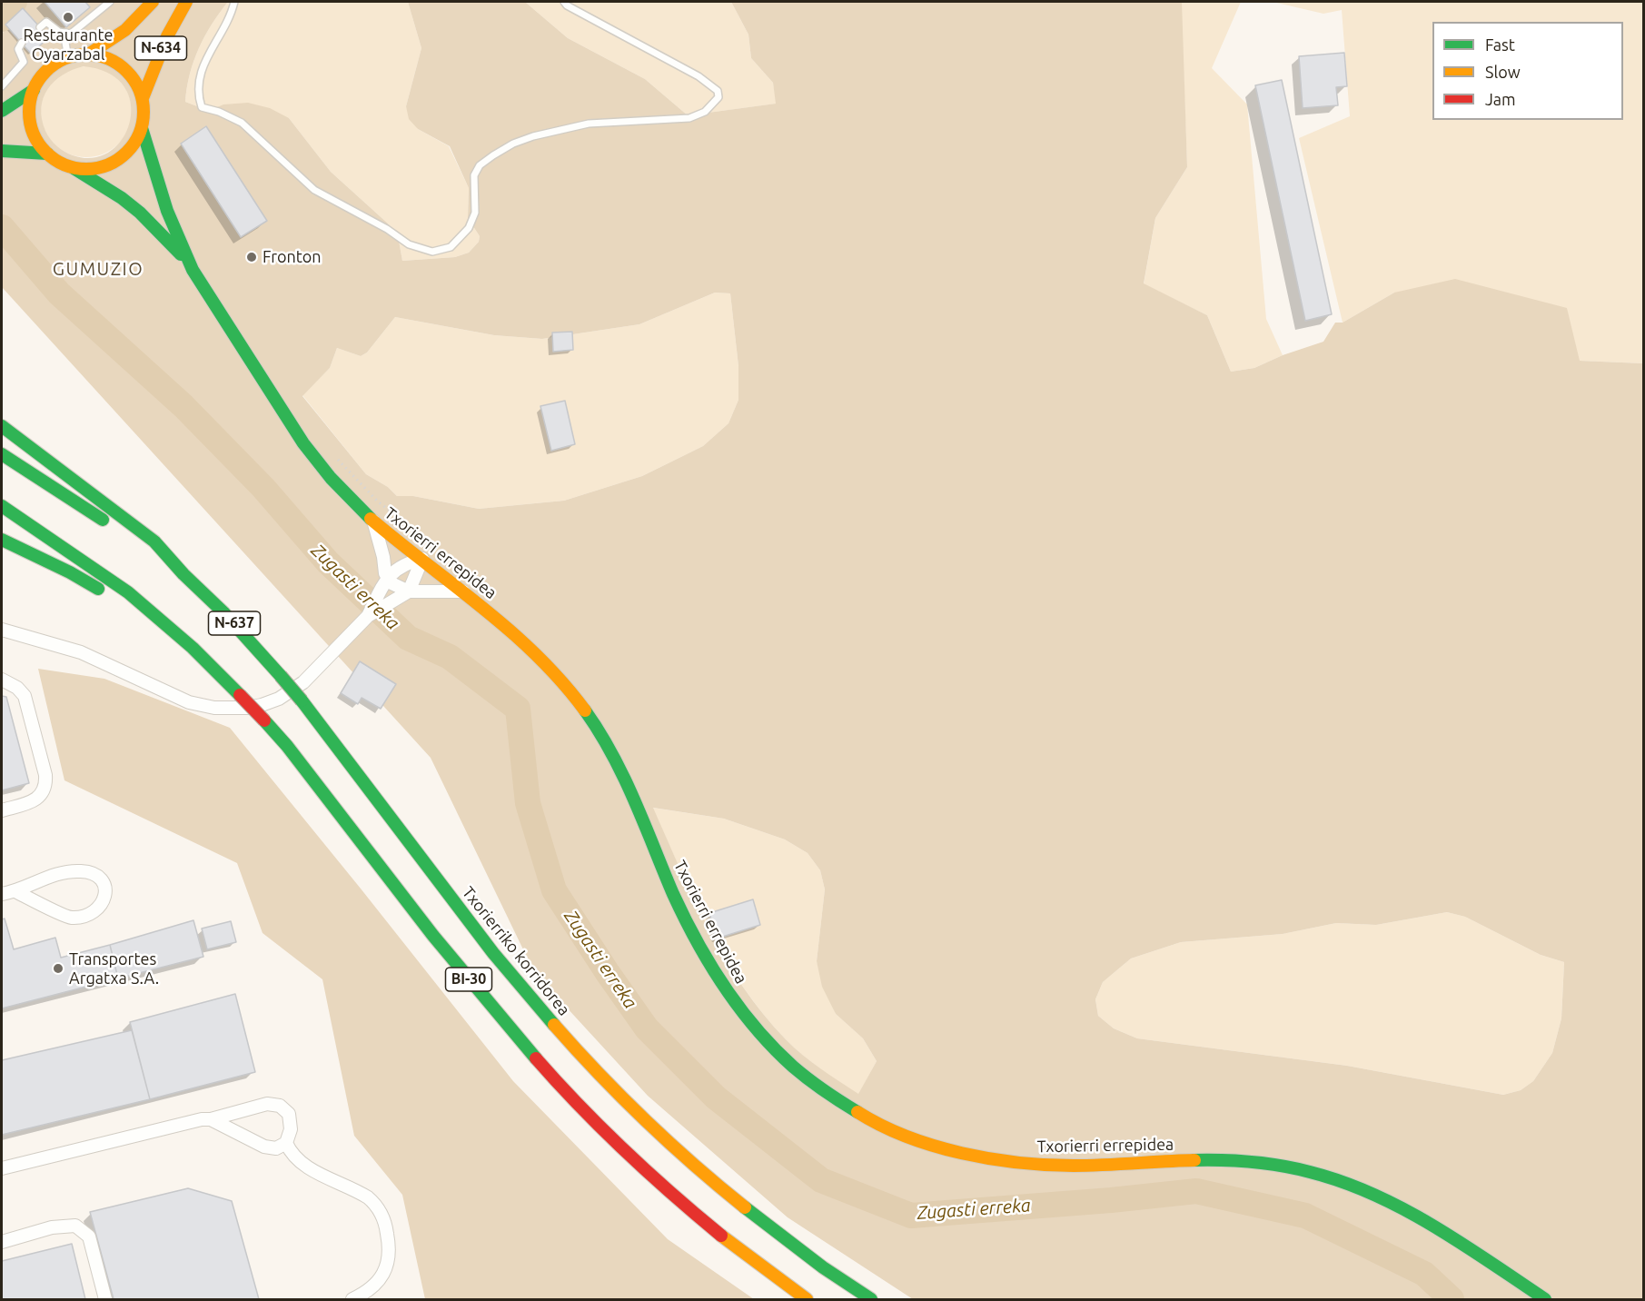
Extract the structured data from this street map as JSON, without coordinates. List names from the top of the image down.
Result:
{
  "streets": {
    "main road": [
      "N-634",
      "Txorierri errepidea",
      "N-637",
      "Txorierriko korridorea",
      "BI-30"
    ]
  },
  "crossings": [
    ["N-637", "BI-30"]
  ],
  "districts": ["GUMUZIO"],
  "water": ["Zugasti erreka"],
  "places": ["Restaurante Oyarzabal", "Fronton", "Transportes Argatxa S.A."],
  "legend": ["Fast", "Slow", "Jam"]
}
